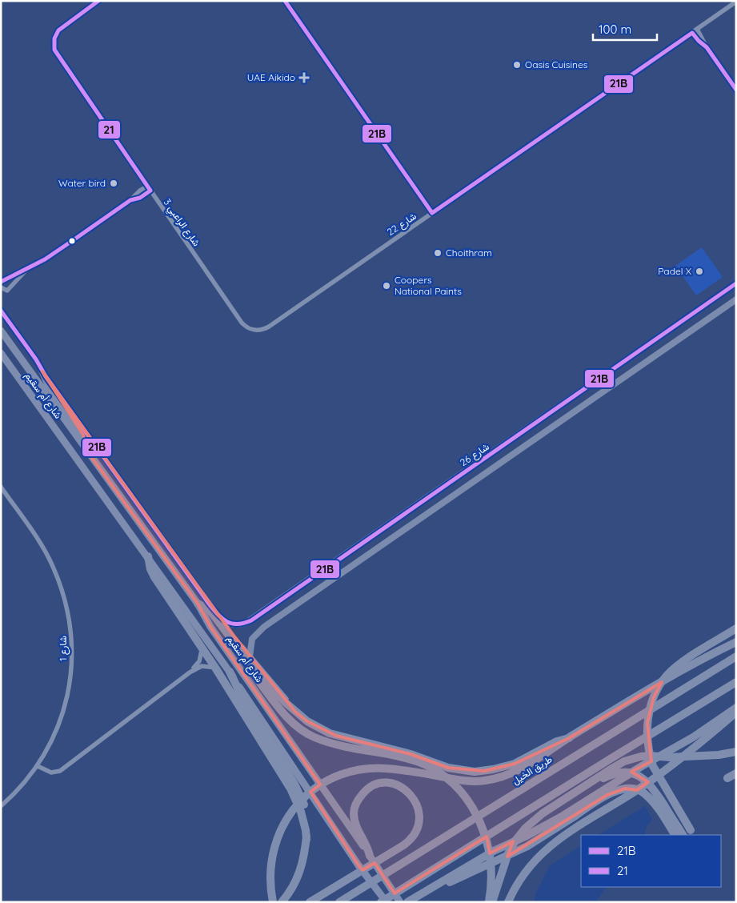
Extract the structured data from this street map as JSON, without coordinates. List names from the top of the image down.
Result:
{
  "streets": {
    "highway": ["طريق الخيل"],
    "main road": ["شارع أم سقيم", "شارع 26"],
    "street": ["شارع الراعبي 3", "شارع 22", "شارع 1"]
  },
  "crossings": [
    ["شارع الراعبي 3", "شارع 22"]
  ],
  "places": {
    "other": [
      "Oasis Cuisines",
      "Water bird",
      "Choithram",
      "Padel X",
      "Coopers National Paints"
    ],
    "health": ["UAE Aikido"]
  },
  "lines": ["transit line 21B", "transit line 21"],
  "legend": ["21B", "21"],
  "scale_bar": "100 m"
}
